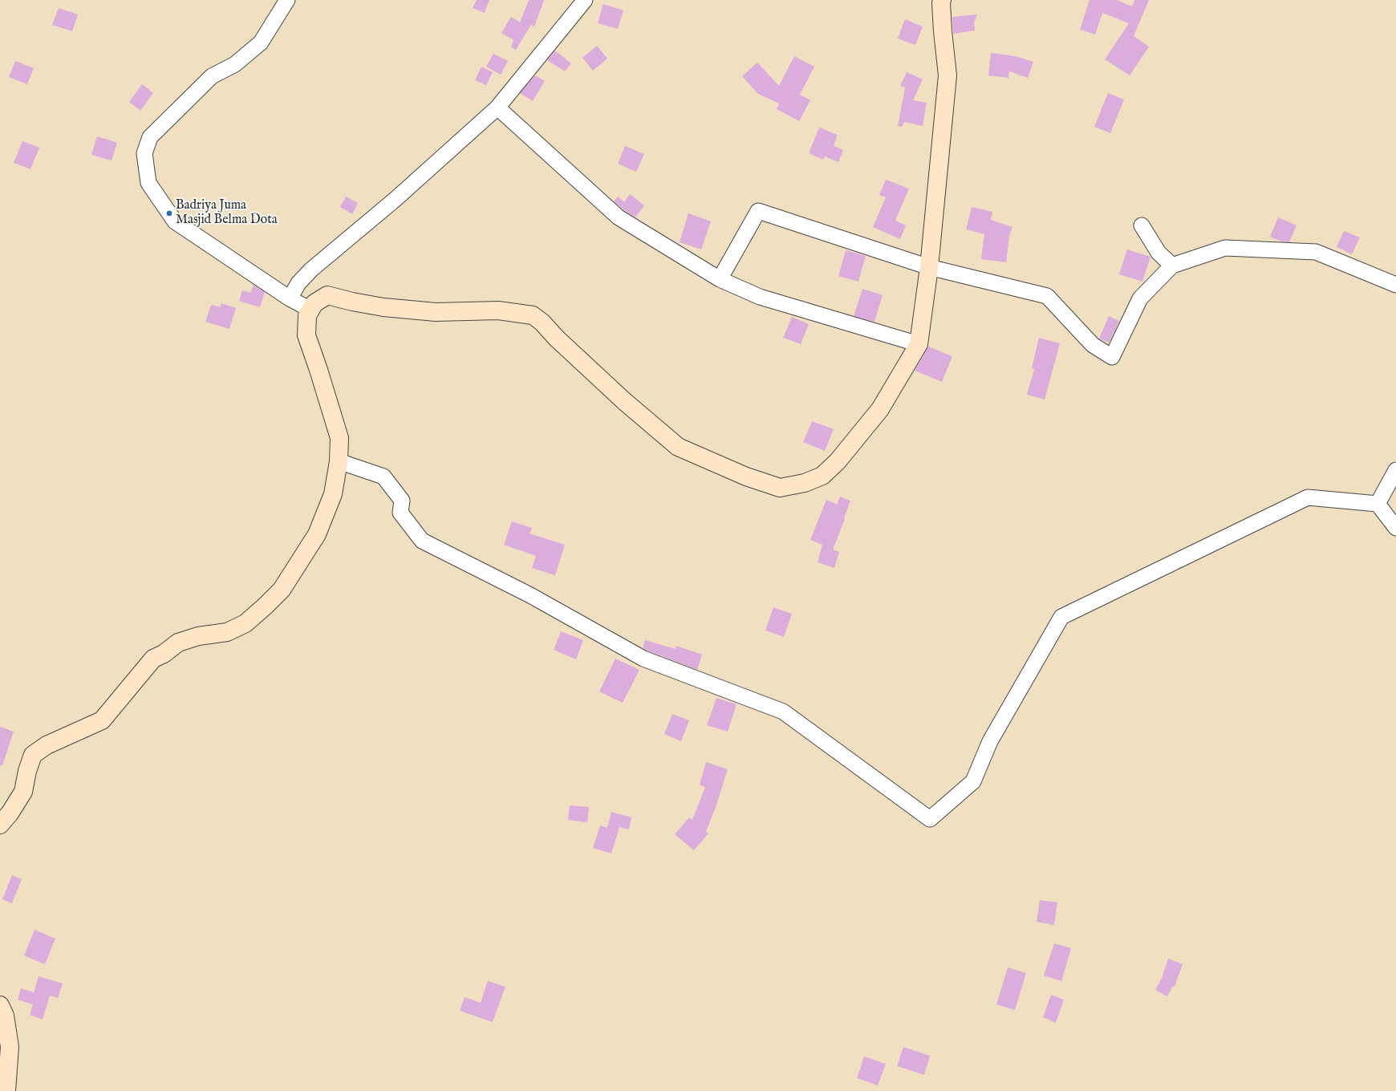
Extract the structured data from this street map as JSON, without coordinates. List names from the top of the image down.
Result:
{
  "places": ["Badriya Juma Masjid Belma Dota"]
}
